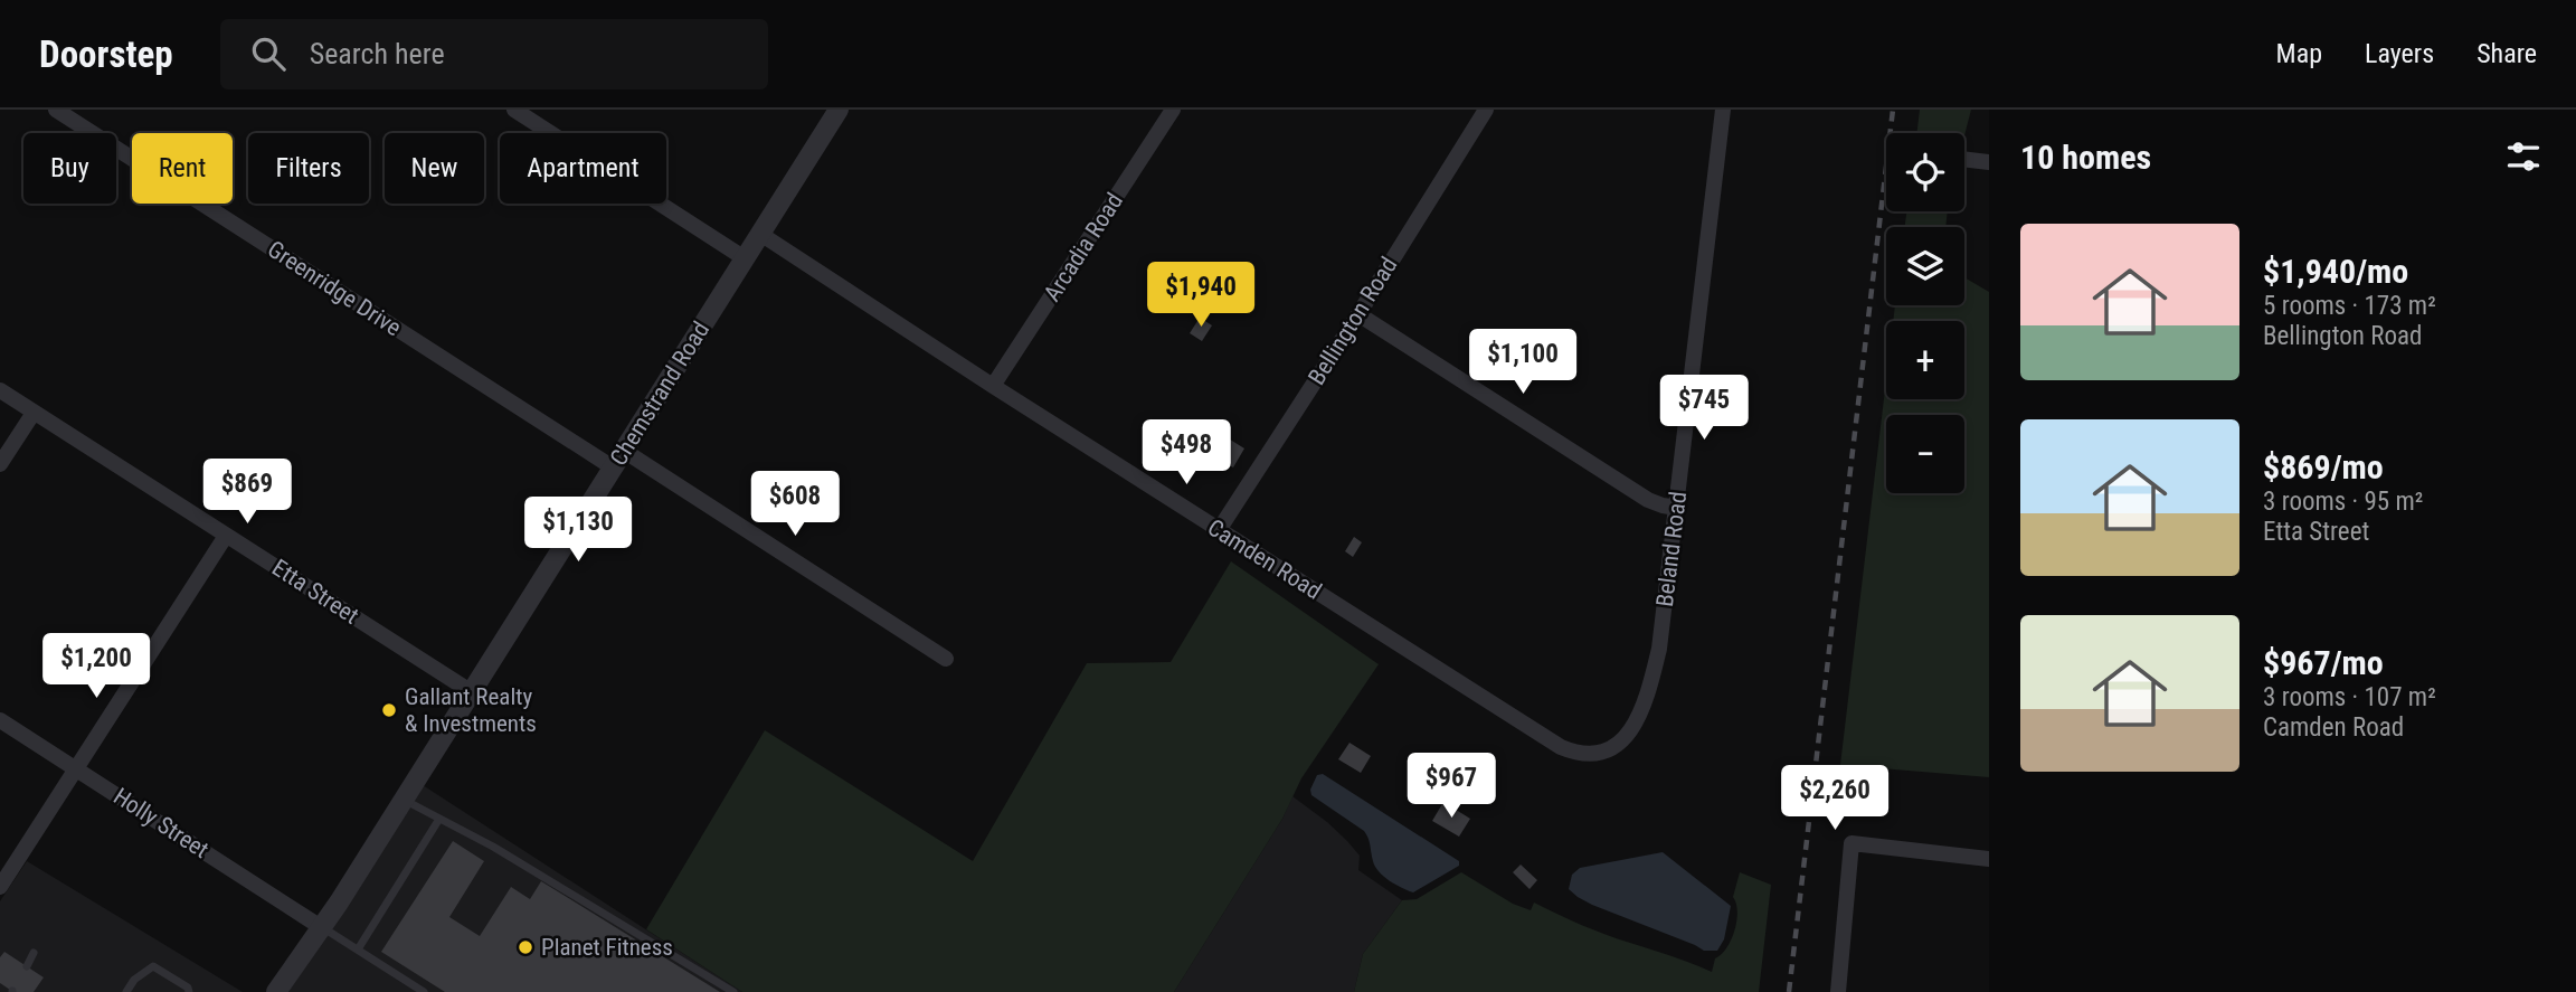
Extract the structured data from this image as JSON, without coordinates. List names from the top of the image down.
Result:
{
  "streets": {
    "street": [
      "Arcadia Road",
      "Greenridge Drive",
      "Bellington Road",
      "Chemstrand Road",
      "Beland Road",
      "Camden Road",
      "Etta Street",
      "Holly Street"
    ]
  },
  "crossings": [
    ["Arcadia Road", "Camden Road"],
    ["Greenridge Drive", "Chemstrand Road"],
    ["Bellington Road", "Camden Road"],
    ["Chemstrand Road", "Camden Road"],
    ["Chemstrand Road", "Etta Street"],
    ["Chemstrand Road", "Holly Street"],
    ["Beland Road", "Camden Road"]
  ],
  "places": ["Gallant Realty & Investments", "Planet Fitness"],
  "page": {
    "header": "Doorstep",
    "search": "Search here",
    "nav": ["Map", "Layers", "Share"],
    "heading": "10 homes",
    "map_buttons": ["+", "−"],
    "chip": [
      "Buy",
      "Rent",
      "Filters",
      "New",
      "Apartment"
    ],
    "list": [
      {
        "name": "$1,940/mo",
        "note": "5 rooms · 173 m² · Bellington Road"
      },
      {
        "name": "$869/mo",
        "note": "3 rooms · 95 m² · Etta Street"
      },
      {
        "name": "$967/mo",
        "note": "3 rooms · 107 m² · Camden Road"
      }
    ],
    "price": [
      "$1,940",
      "$1,100",
      "$745",
      "$498",
      "$869",
      "$608",
      "$1,130",
      "$1,200",
      "$967",
      "$2,260"
    ]
  }
}
